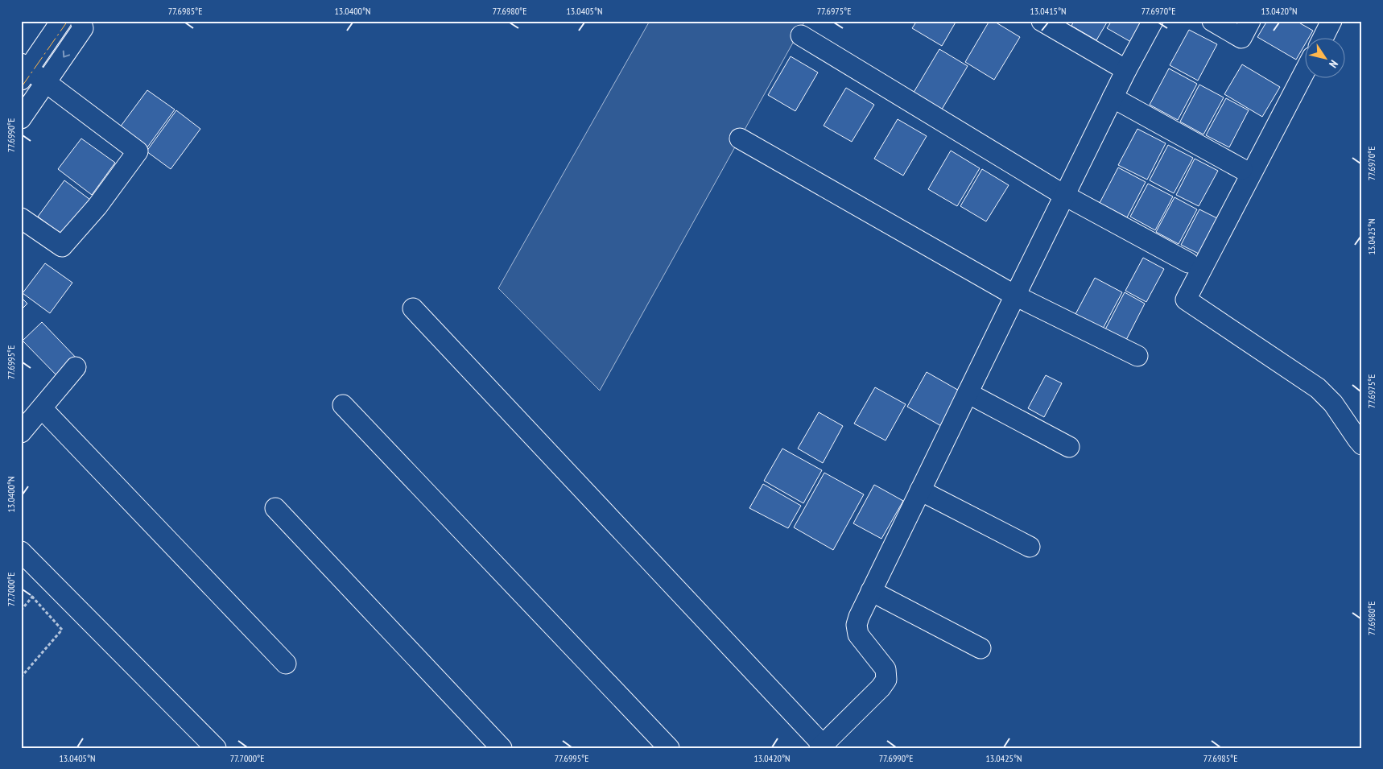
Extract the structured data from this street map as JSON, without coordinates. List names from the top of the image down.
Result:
{
  "north": "bottom right",
  "coordinates": [
    "77.6985°E",
    "13.0400°N",
    "77.6980°E",
    "13.0405°N",
    "77.6975°E",
    "13.0415°N",
    "77.6970°E",
    "13.0420°N",
    "77.6990°E",
    "13.0425°N",
    "77.6995°E",
    "77.7000°E"
  ]
}
